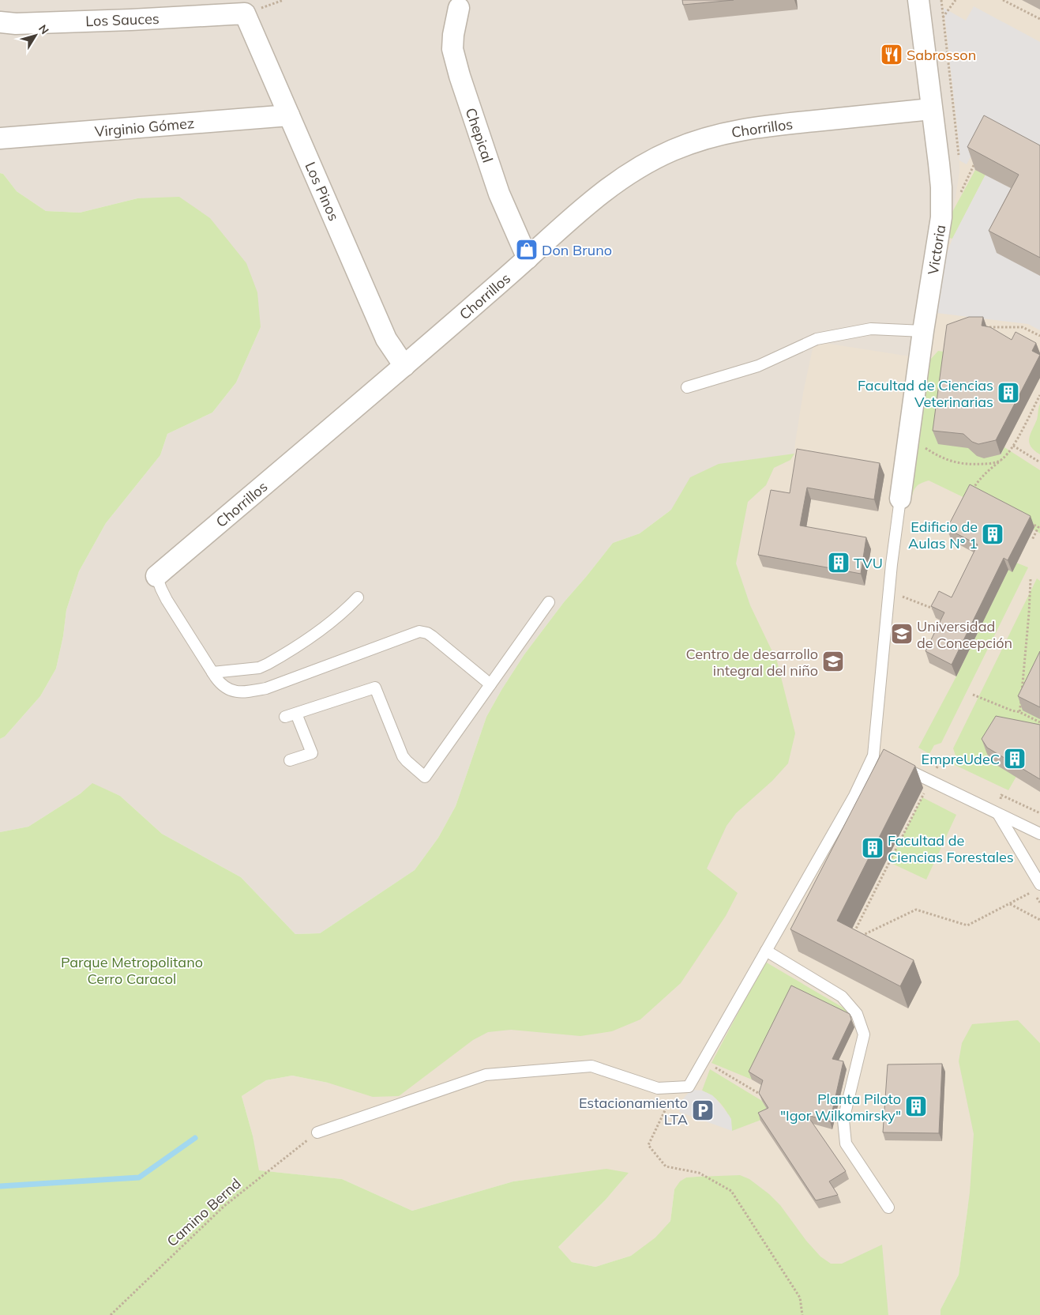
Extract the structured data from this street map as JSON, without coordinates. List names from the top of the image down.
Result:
{
  "streets": {
    "street": [
      "Los Sauces",
      "Virginio Gómez",
      "Chorrillos",
      "Chepical",
      "Los Pinos",
      "Victoria"
    ],
    "path": ["Camino Bernd"]
  },
  "crossings": [
    ["Los Sauces", "Los Pinos"],
    ["Virginio Gómez", "Los Pinos"],
    ["Chorrillos", "Chepical"],
    ["Chorrillos", "Los Pinos"],
    ["Chorrillos", "Victoria"]
  ],
  "parks": ["Parque Metropolitano Cerro Caracol"],
  "places": {
    "restaurant": ["Sabrosson"],
    "shop": ["Don Bruno"],
    "building": [
      "Facultad de Ciencias Veterinarias",
      "Edificio de Aulas N° 1",
      "TVU",
      "EmpreUdeC",
      "Facultad de Ciencias Forestales",
      "Planta Piloto \"Igor Wilkomirsky\""
    ],
    "school or university": ["Universidad de Concepción", "Centro de desarrollo integral del niño"],
    "parking": ["Estacionamiento LTA"]
  },
  "north": "top right"
}
